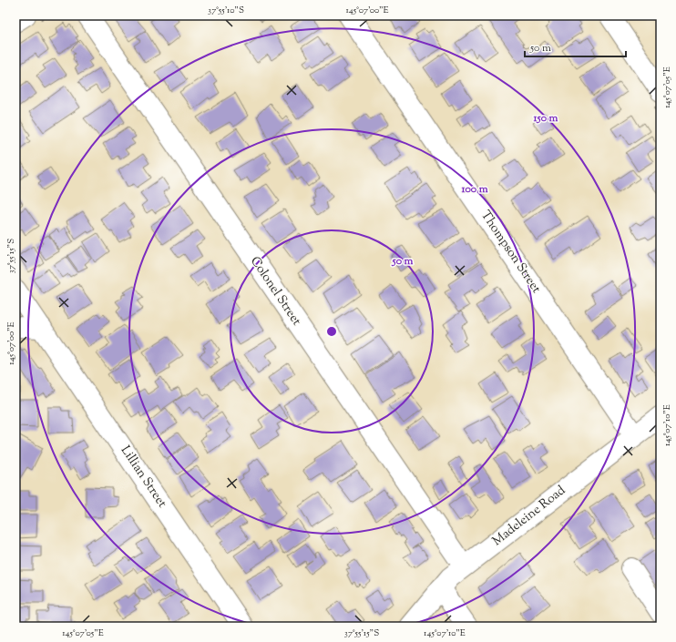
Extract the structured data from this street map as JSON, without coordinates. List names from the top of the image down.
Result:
{
  "streets": {
    "street": [
      "Thompson Street",
      "Colonel Street",
      "Lillian Street",
      "Madeleine Road"
    ]
  },
  "crossings": [
    ["Thompson Street", "Madeleine Road"],
    ["Colonel Street", "Madeleine Road"]
  ],
  "scale_bar": "50 m",
  "coordinates": [
    "37°55'10\"S",
    "145°07'00\"E",
    "145°07'05\"E",
    "37°55'15\"S",
    "145°07'10\"E"
  ],
  "rings": ["150 m", "100 m", "50 m"]
}
